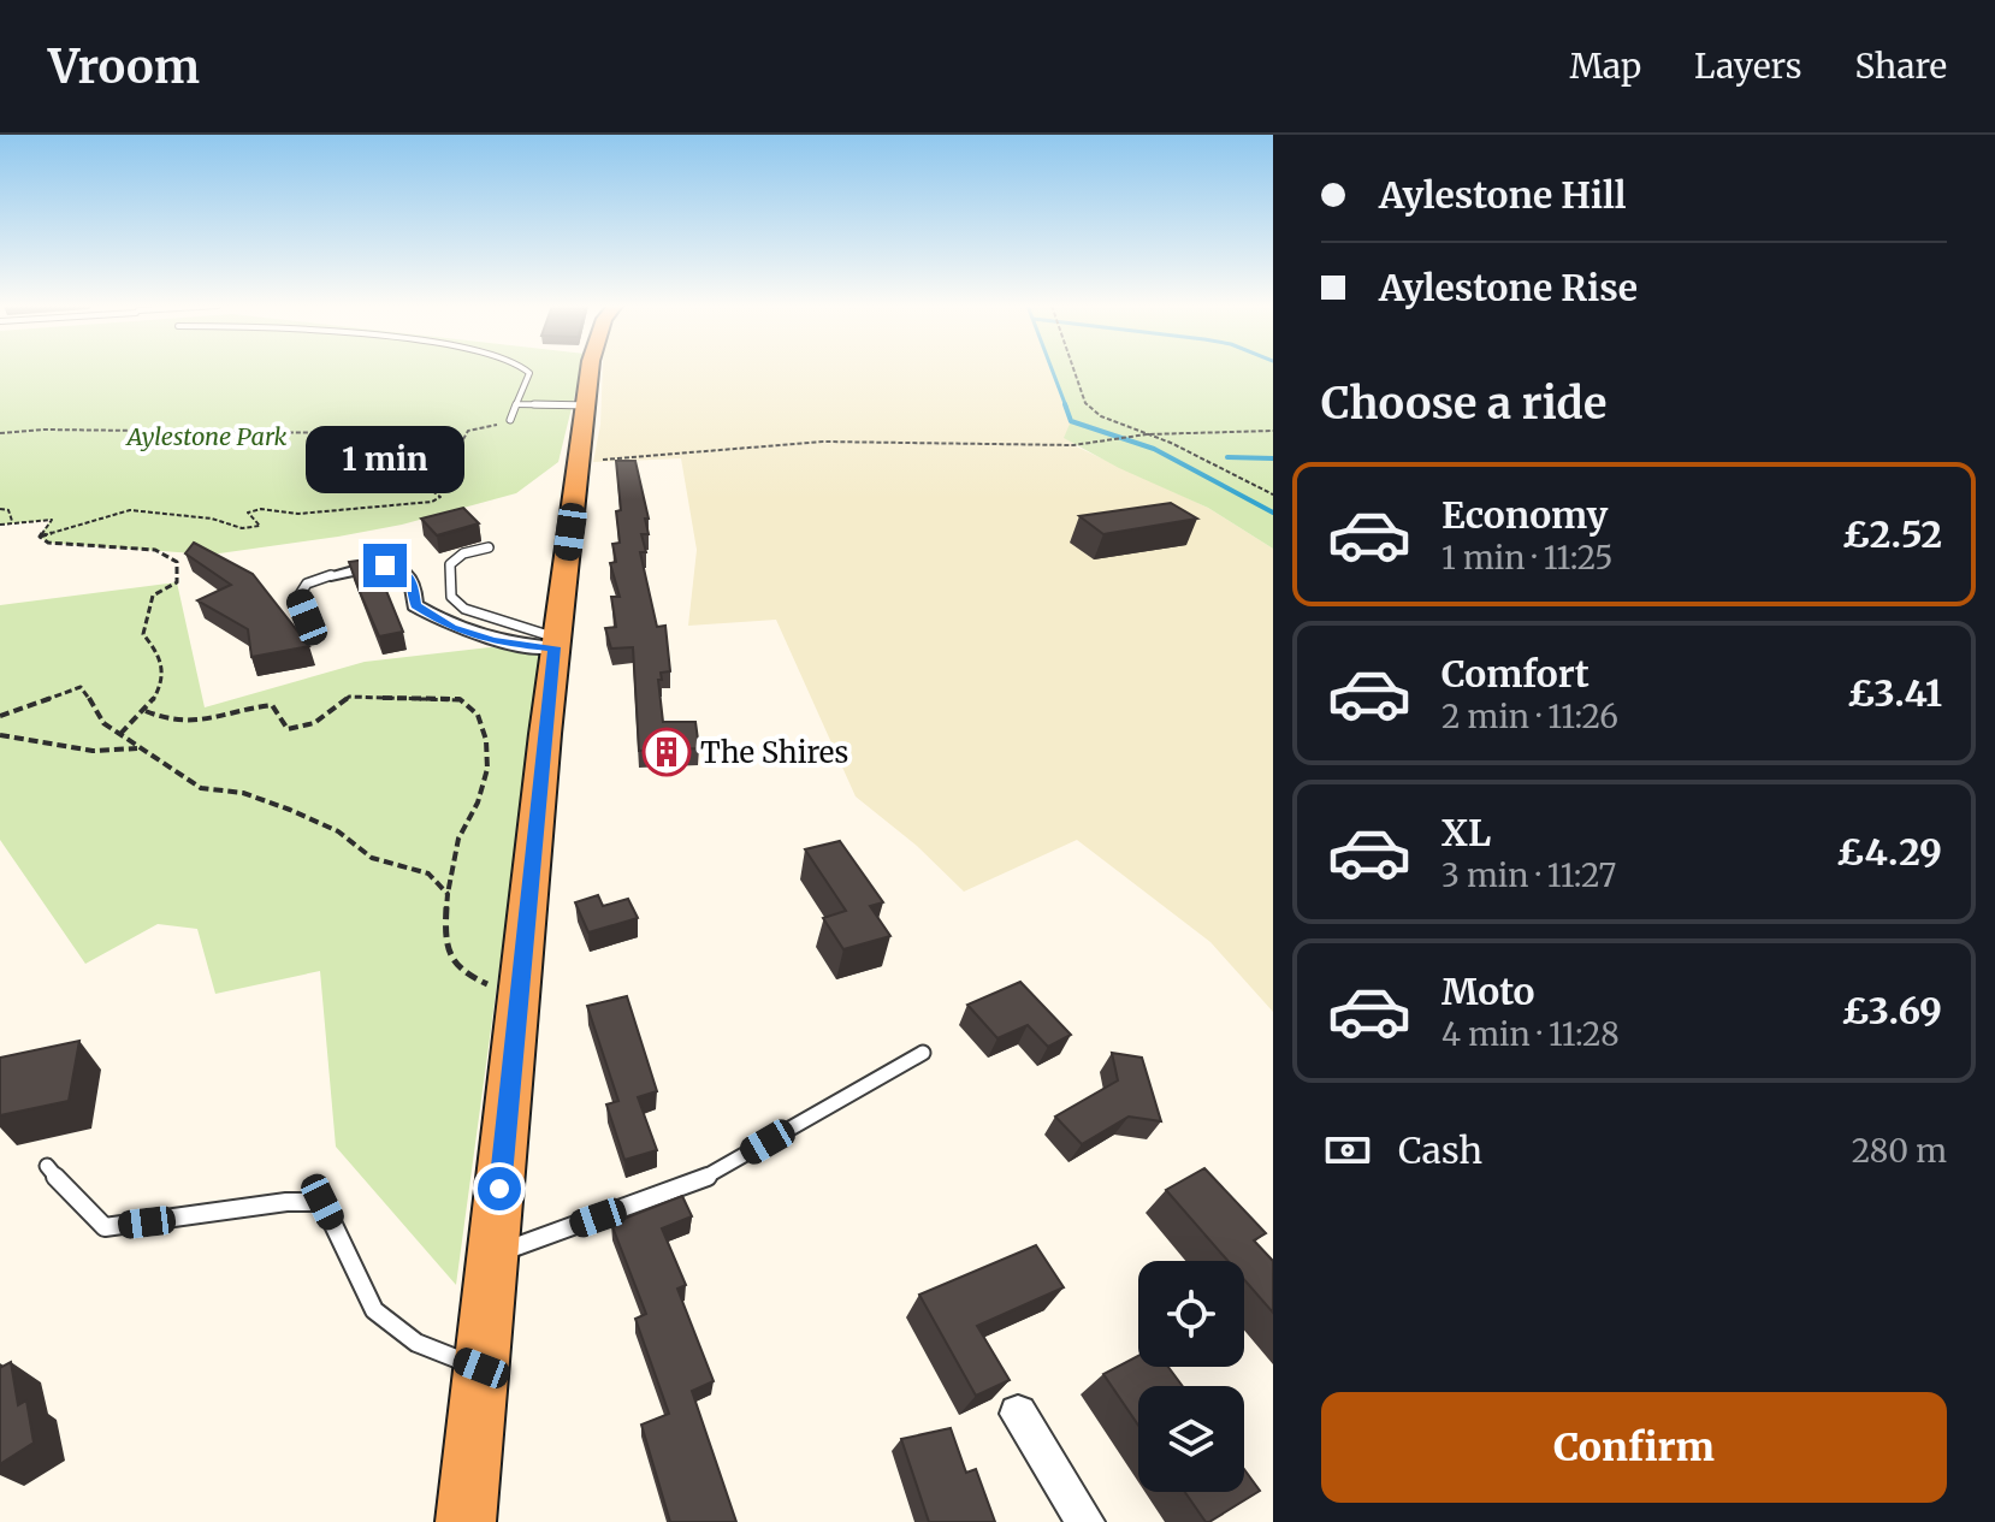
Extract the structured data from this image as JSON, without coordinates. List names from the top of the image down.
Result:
{
  "parks": ["Aylestone Park"],
  "places": {
    "building": ["The Shires"]
  },
  "page": {
    "header": "Vroom",
    "nav": ["Map", "Layers", "Share"],
    "banner": ["Aylestone Hill", "Aylestone Rise"],
    "heading": "Choose a ride",
    "bubble": "1 min",
    "list": [
      {
        "name": "Economy",
        "note": "1 min · 11:25",
        "value": "£2.52"
      },
      {
        "name": "Comfort",
        "note": "2 min · 11:26",
        "value": "£3.41"
      },
      {
        "name": "XL",
        "note": "3 min · 11:27",
        "value": "£4.29"
      },
      {
        "name": "Moto",
        "note": "4 min · 11:28",
        "value": "£3.69"
      }
    ],
    "pay": ["Cash", "280 m"],
    "buttons": "Confirm"
  }
}
